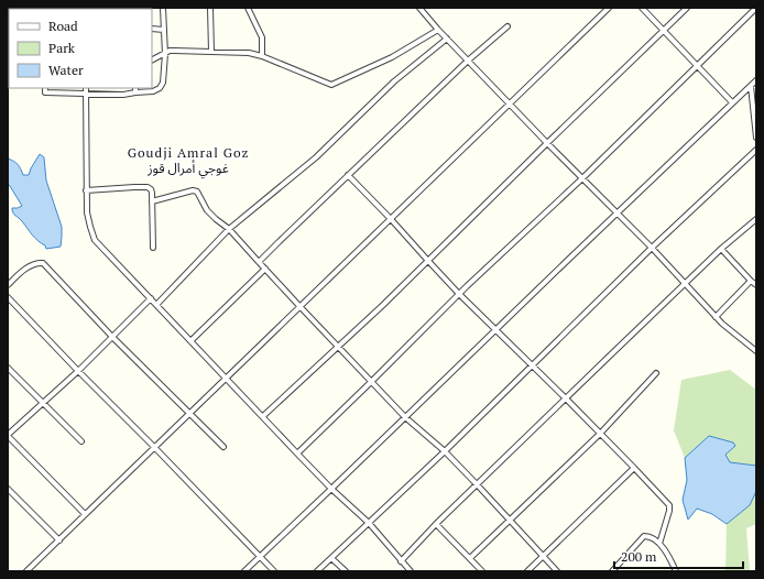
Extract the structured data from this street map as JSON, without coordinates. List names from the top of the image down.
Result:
{
  "districts": ["Goudji Amral Goz غوجي أمرال قوز"],
  "legend": ["Road", "Park", "Water"],
  "scale_bar": "200 m"
}
